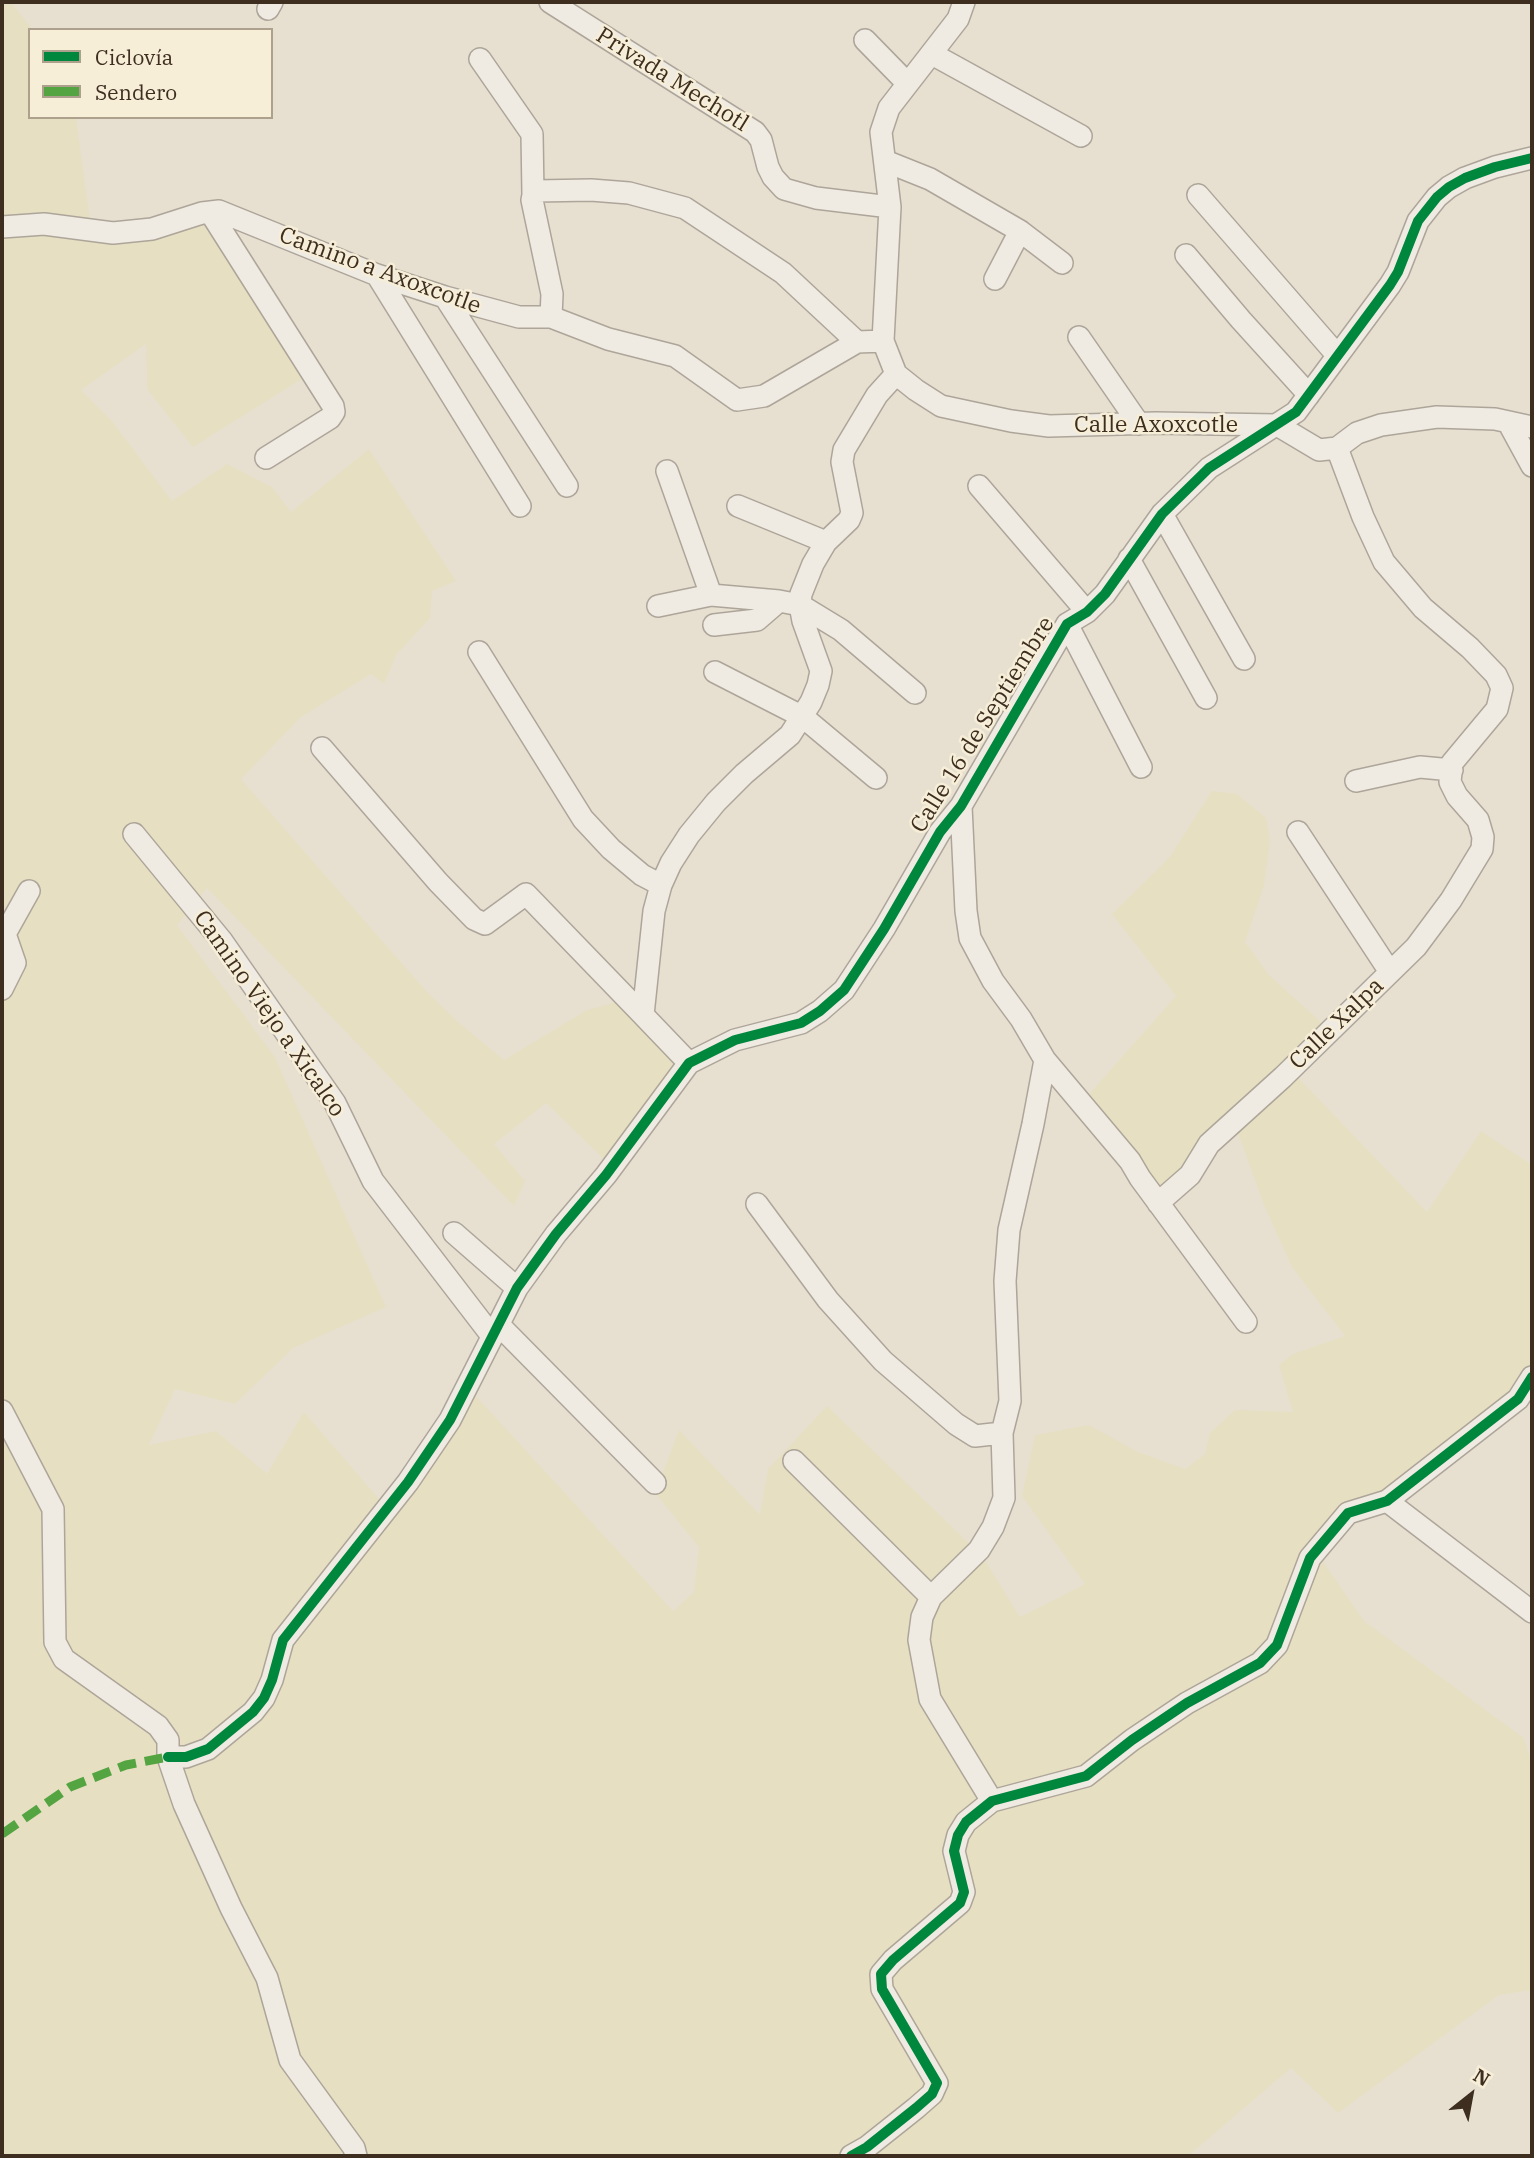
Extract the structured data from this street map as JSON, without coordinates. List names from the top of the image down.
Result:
{
  "streets": {
    "street": [
      "Privada Mechotl",
      "Camino a Axoxcotle",
      "Calle Axoxcotle",
      "Calle 16 de Septiembre",
      "Camino Viejo a Xicalco",
      "Calle Xalpa"
    ]
  },
  "crossings": [
    ["Camino a Axoxcotle", "Calle Axoxcotle"],
    ["Calle Axoxcotle", "Calle 16 de Septiembre"]
  ],
  "legend": ["Ciclovía", "Sendero"],
  "north": "top right"
}
